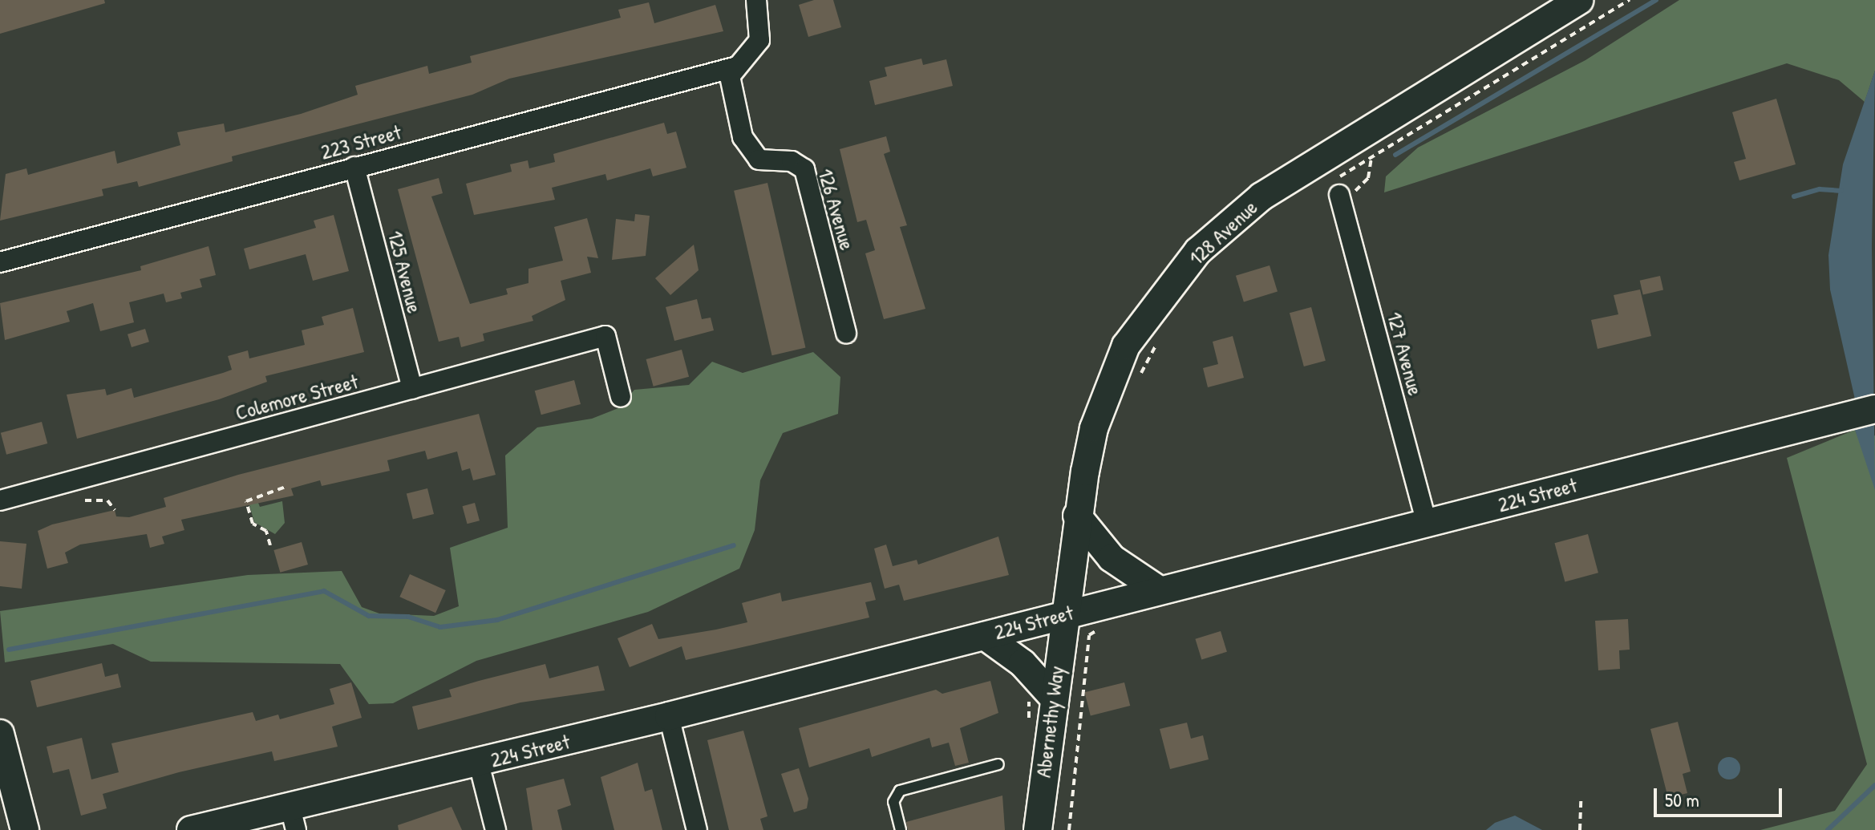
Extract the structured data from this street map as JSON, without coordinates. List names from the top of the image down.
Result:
{
  "streets": {
    "street": [
      "223 Street",
      "126 Avenue",
      "128 Avenue",
      "125 Avenue",
      "127 Avenue",
      "Colemore Street",
      "224 Street",
      "Abernethy Way"
    ]
  },
  "crossings": [
    ["223 Street", "126 Avenue"],
    ["223 Street", "125 Avenue"],
    ["128 Avenue", "224 Street"],
    ["128 Avenue", "Abernethy Way"],
    ["125 Avenue", "Colemore Street"],
    ["127 Avenue", "224 Street"],
    ["224 Street", "Abernethy Way"]
  ],
  "scale_bar": "50 m"
}
